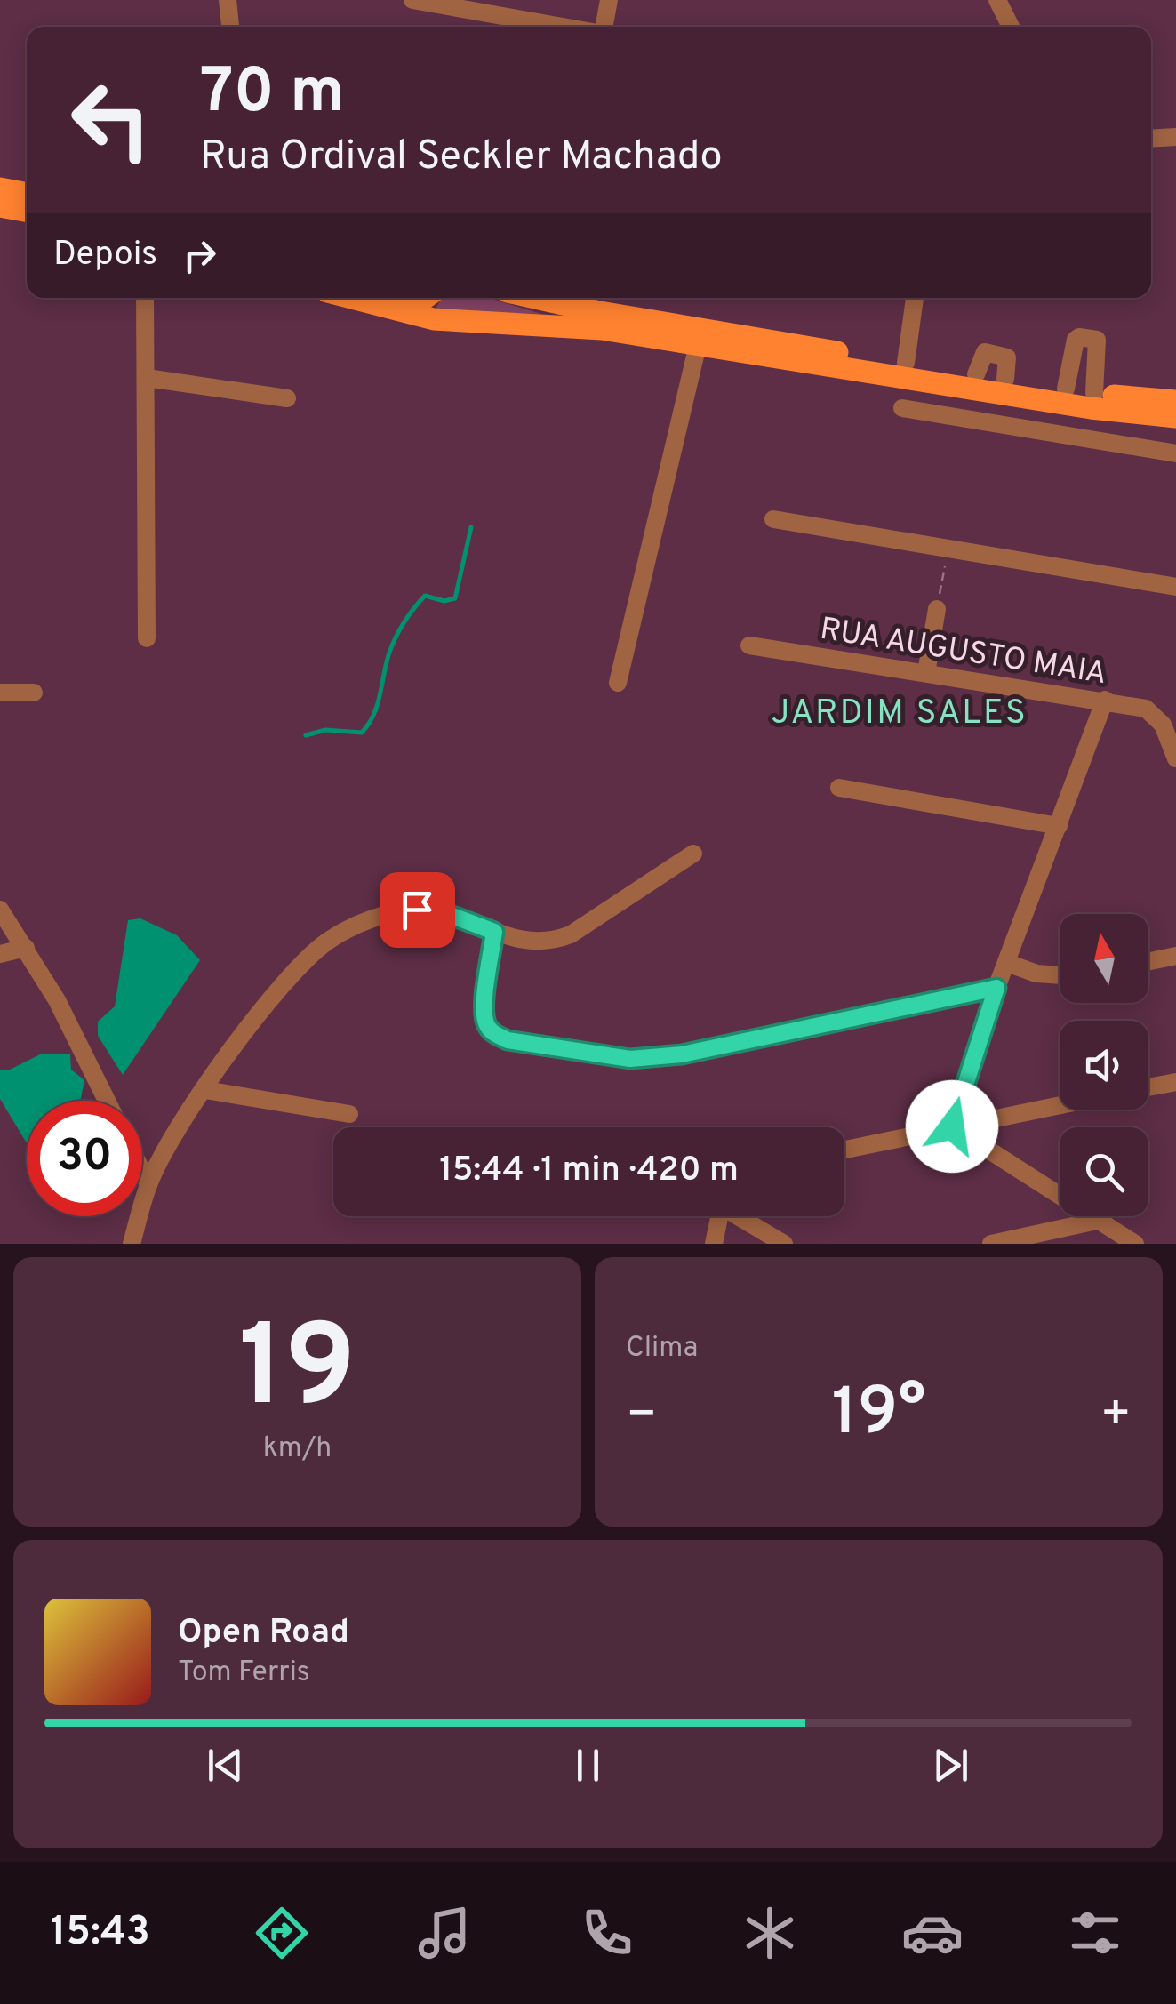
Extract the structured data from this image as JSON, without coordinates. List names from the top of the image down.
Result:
{
  "streets": {
    "street": ["RUA AUGUSTO MAIA"]
  },
  "districts": ["JARDIM SALES"],
  "north": "top",
  "page": {
    "turn": ["70 m", "Rua Ordival Seckler Machado"],
    "then": "Depois",
    "limit": "30",
    "trip": "15:44 · 1 min · 420 m",
    "tile": [
      ["19", "km/h"],
      "Clima"
    ],
    "heat": ["−", "19°", "+"],
    "song": ["Open Road", "Tom Ferris"],
    "tabs": "15:43"
  }
}
